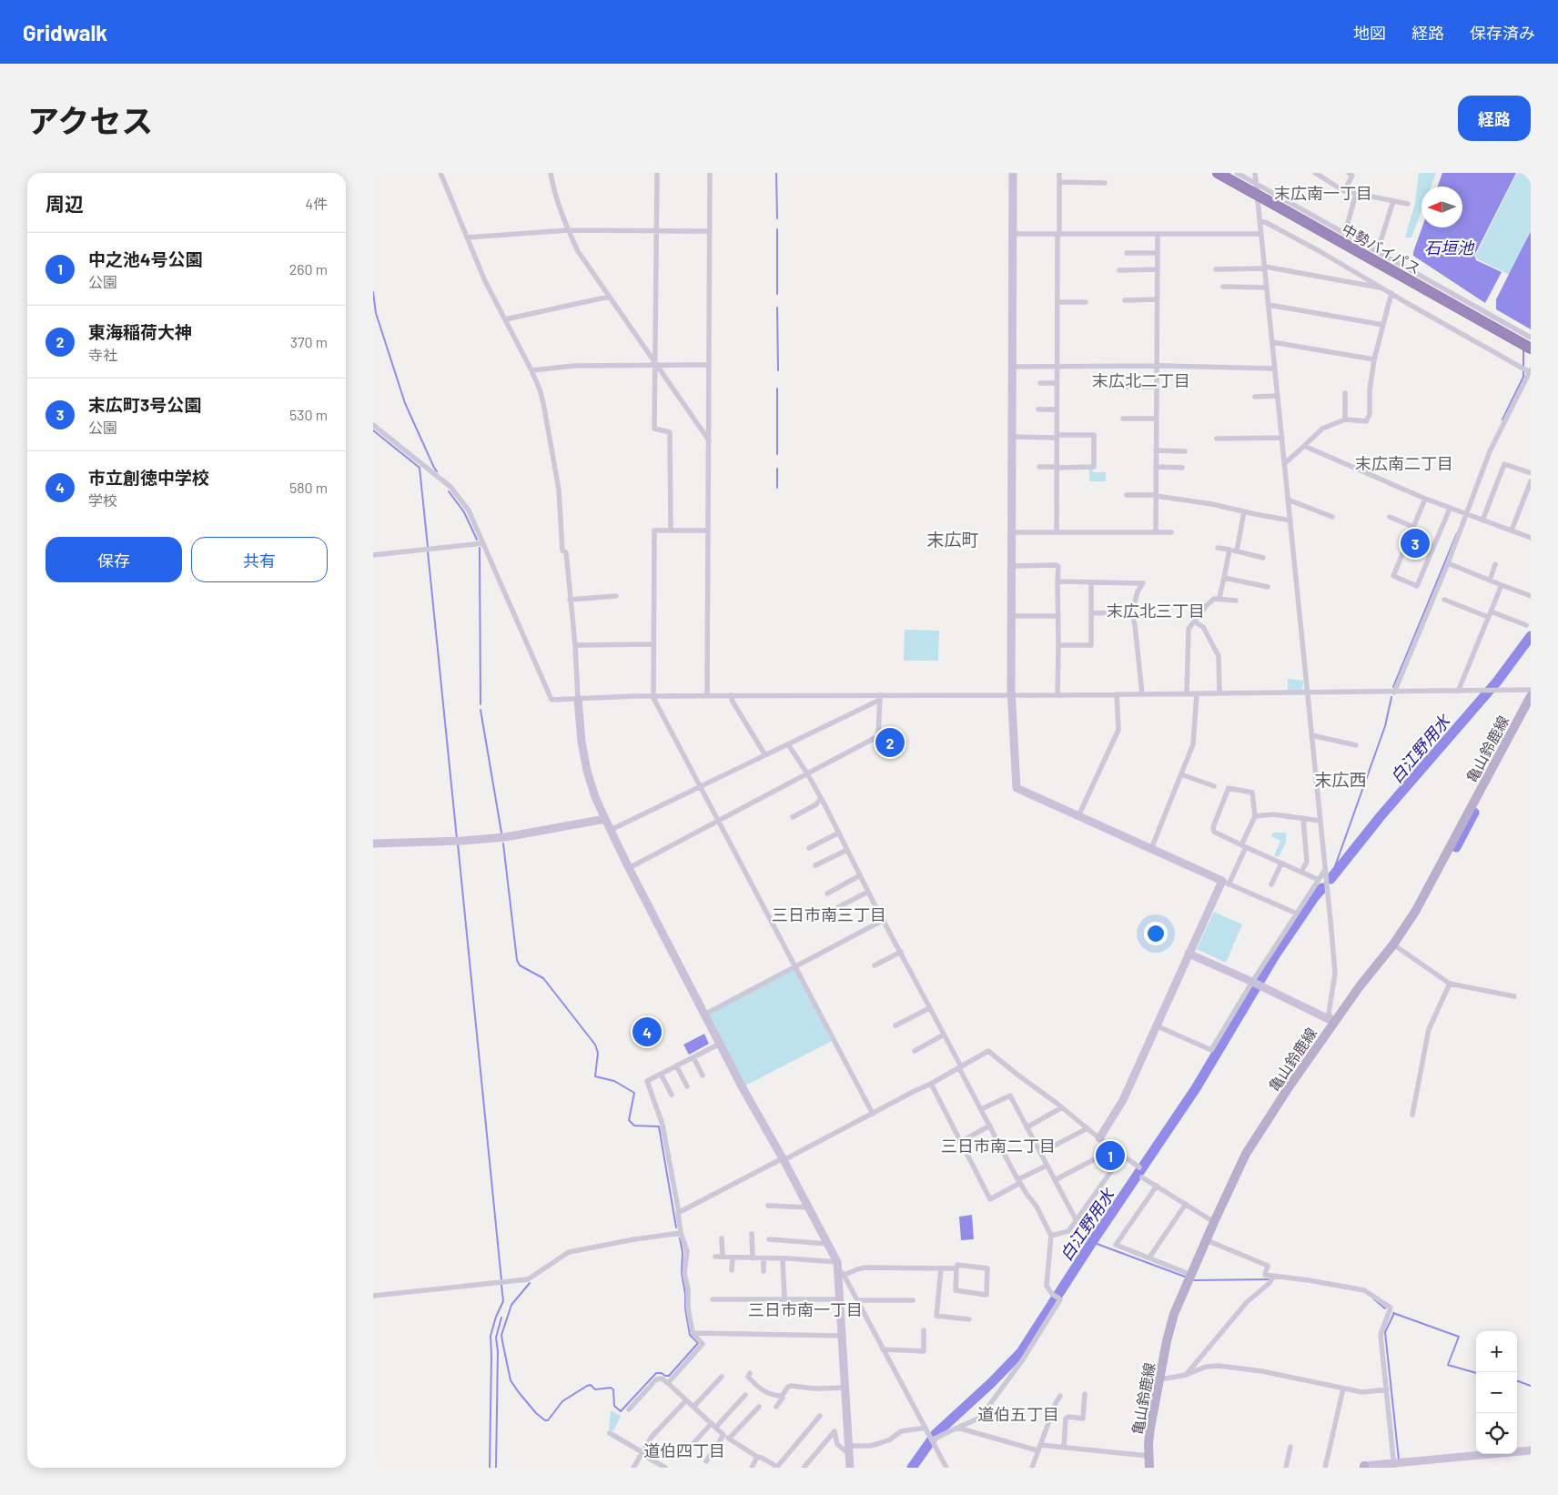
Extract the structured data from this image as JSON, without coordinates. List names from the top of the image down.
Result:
{
  "streets": {
    "highway": ["中勢バイパス"],
    "main road": ["亀山鈴鹿線"]
  },
  "districts": [
    "末広南一丁目",
    "末広北二丁目",
    "末広南二丁目",
    "末広町",
    "末広北三丁目",
    "末広西",
    "三日市南三丁目",
    "三日市南二丁目",
    "三日市南一丁目",
    "道伯五丁目",
    "道伯四丁目"
  ],
  "water": ["石垣池", "白江野用水"],
  "north": "left",
  "page": {
    "header": "Gridwalk",
    "nav": ["地図", "経路", "保存済み"],
    "title": "アクセス",
    "buttons": [
      "経路",
      ["保存", "共有"]
    ],
    "heading": ["周辺", "4件"],
    "list": [
      {
        "mark": "1",
        "name": "中之池4号公園",
        "note": "公園",
        "value": "260 m"
      },
      {
        "mark": "2",
        "name": "東海稲荷大神",
        "note": "寺社",
        "value": "370 m"
      },
      {
        "mark": "3",
        "name": "末広町3号公園",
        "note": "公園",
        "value": "530 m"
      },
      {
        "mark": "4",
        "name": "市立創徳中学校",
        "note": "学校",
        "value": "580 m"
      }
    ],
    "pins": [
      "3",
      "2",
      "4",
      "1"
    ],
    "map_buttons": ["+", "−"]
  }
}
